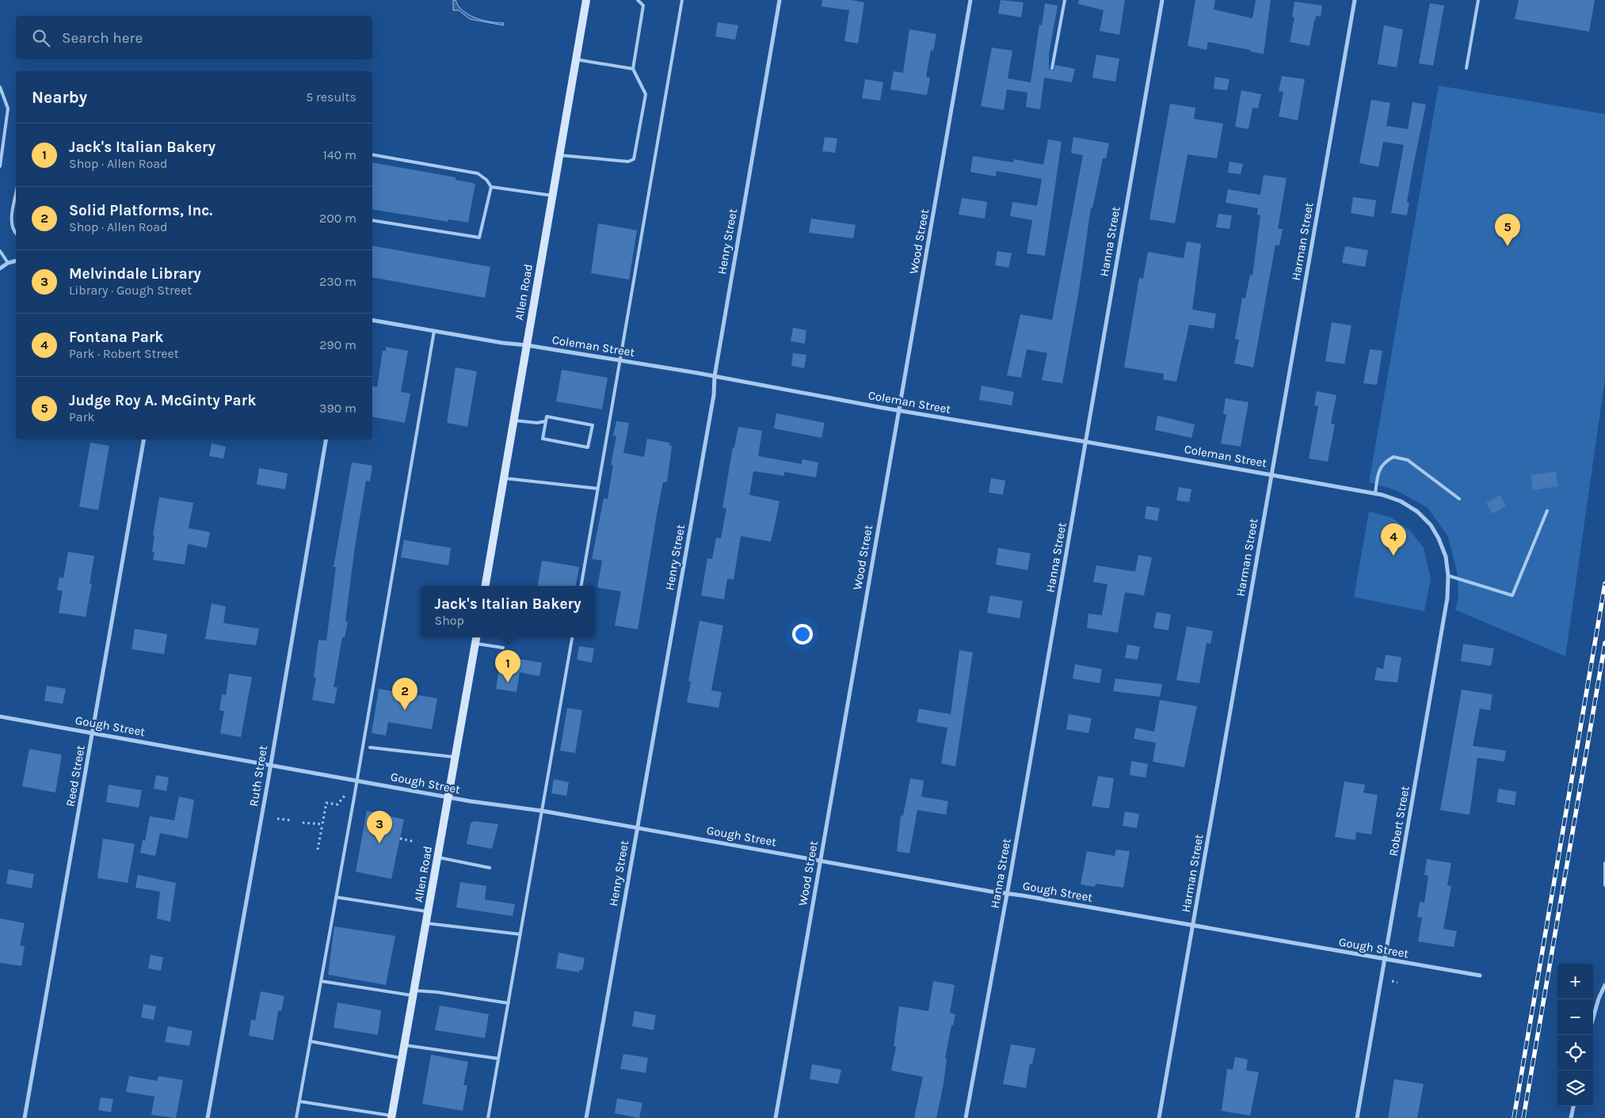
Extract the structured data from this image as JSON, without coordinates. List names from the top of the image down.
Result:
{
  "streets": {
    "main road": ["Allen Road"],
    "street": [
      "Henry Street",
      "Wood Street",
      "Hanna Street",
      "Harman Street",
      "Coleman Street",
      "Gough Street",
      "Reed Street",
      "Ruth Street",
      "Robert Street"
    ]
  },
  "crossings": [
    ["Henry Street", "Coleman Street"],
    ["Henry Street", "Gough Street"],
    ["Wood Street", "Coleman Street"],
    ["Wood Street", "Gough Street"],
    ["Hanna Street", "Coleman Street"],
    ["Hanna Street", "Gough Street"],
    ["Harman Street", "Coleman Street"],
    ["Harman Street", "Gough Street"],
    ["Allen Road", "Coleman Street"],
    ["Allen Road", "Gough Street"],
    ["Coleman Street", "Robert Street"],
    ["Gough Street", "Reed Street"],
    ["Gough Street", "Ruth Street"],
    ["Gough Street", "Robert Street"]
  ],
  "page": {
    "search": "Search here",
    "heading": ["Nearby", "5 results"],
    "list": [
      {
        "mark": "1",
        "name": "Jack's Italian Bakery",
        "note": "Shop · Allen Road",
        "value": "140 m"
      },
      {
        "mark": "2",
        "name": "Solid Platforms, Inc.",
        "note": "Shop · Allen Road",
        "value": "200 m"
      },
      {
        "mark": "3",
        "name": "Melvindale Library",
        "note": "Library · Gough Street",
        "value": "230 m"
      },
      {
        "mark": "4",
        "name": "Fontana Park",
        "note": "Park · Robert Street",
        "value": "290 m"
      },
      {
        "mark": "5",
        "name": "Judge Roy A. McGinty Park",
        "note": "Park",
        "value": "390 m"
      }
    ],
    "pins": [
      "5",
      "4",
      "1",
      "2",
      "3"
    ],
    "popup": ["Jack's Italian Bakery", "Shop"],
    "map_buttons": ["+", "−"]
  }
}
